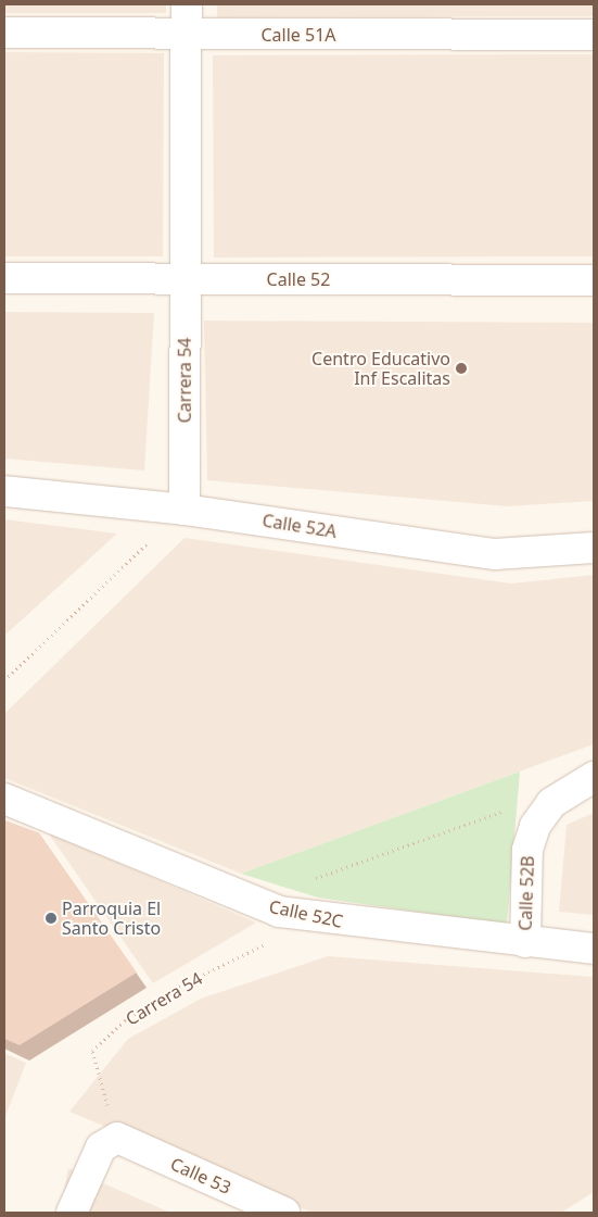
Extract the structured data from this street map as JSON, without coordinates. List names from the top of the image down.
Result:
{
  "streets": {
    "street": [
      "Calle 51A",
      "Calle 52",
      "Carrera 54",
      "Calle 52A",
      "Calle 52B",
      "Calle 52C",
      "Calle 53"
    ]
  },
  "crossings": [
    ["Calle 51A", "Carrera 54"],
    ["Calle 52", "Carrera 54"],
    ["Carrera 54", "Calle 52A"],
    ["Carrera 54", "Calle 52C"],
    ["Carrera 54", "Calle 53"],
    ["Calle 52B", "Calle 52C"]
  ],
  "places": ["Centro Educativo Inf Escalitas", "Parroquia El Santo Cristo"]
}
